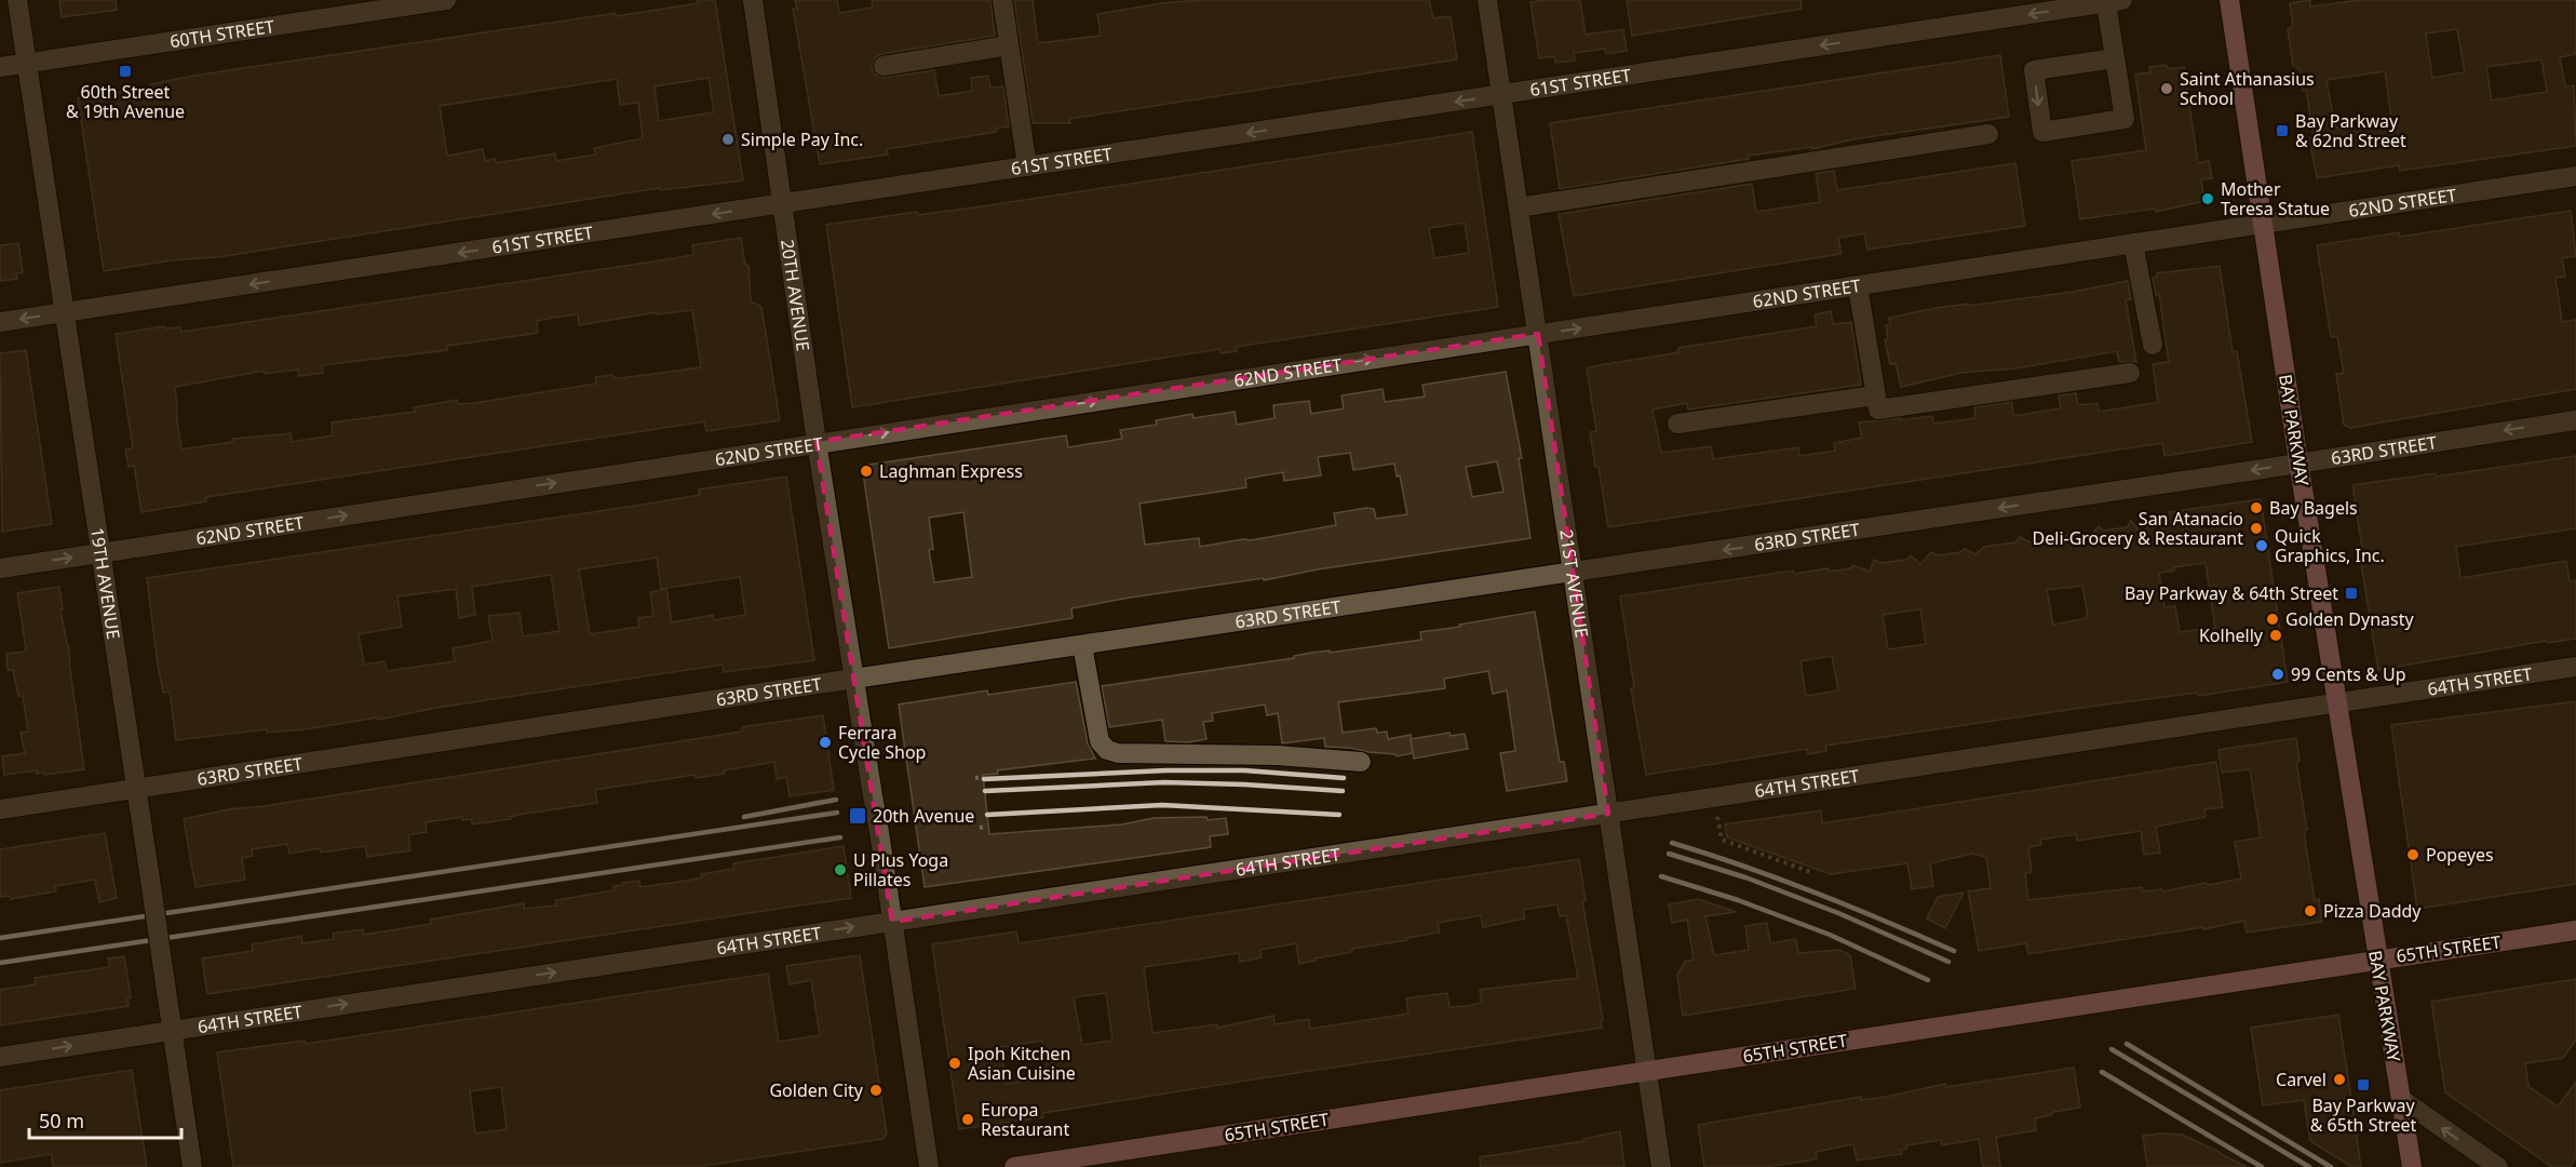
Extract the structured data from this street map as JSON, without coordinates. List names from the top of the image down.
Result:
{
  "streets": {
    "main road": ["BAY PARKWAY", "65TH STREET"],
    "street": [
      "60TH STREET",
      "61ST STREET",
      "62ND STREET",
      "20TH AVENUE",
      "63RD STREET",
      "19TH AVENUE",
      "21ST AVENUE",
      "64TH STREET"
    ]
  },
  "crossings": [
    ["60TH STREET", "19TH AVENUE"],
    ["61ST STREET", "20TH AVENUE"],
    ["61ST STREET", "19TH AVENUE"],
    ["61ST STREET", "21ST AVENUE"],
    ["62ND STREET", "20TH AVENUE"],
    ["62ND STREET", "BAY PARKWAY"],
    ["62ND STREET", "19TH AVENUE"],
    ["62ND STREET", "21ST AVENUE"],
    ["20TH AVENUE", "63RD STREET"],
    ["20TH AVENUE", "64TH STREET"],
    ["BAY PARKWAY", "63RD STREET"],
    ["BAY PARKWAY", "64TH STREET"],
    ["BAY PARKWAY", "65TH STREET"],
    ["63RD STREET", "19TH AVENUE"],
    ["63RD STREET", "21ST AVENUE"],
    ["19TH AVENUE", "64TH STREET"],
    ["21ST AVENUE", "64TH STREET"],
    ["21ST AVENUE", "65TH STREET"]
  ],
  "one_way": ["61ST STREET", "62ND STREET"],
  "places": {
    "transit": [
      "60th Street & 19th Avenue",
      "Bay Parkway & 62nd Street",
      "Bay Parkway & 64th Street",
      "20th Avenue",
      "Bay Parkway & 65th Street"
    ],
    "other": [
      "Saint Athanasius School",
      "Simple Pay Inc.",
      "Mother Teresa Statue",
      "Laghman Express",
      "Bay Bagels",
      "San Atanacio Deli-Grocery & Restaurant",
      "Quick Graphics, Inc.",
      "Golden Dynasty",
      "Kolhelly",
      "99 Cents & Up",
      "Ferrara Cycle Shop",
      "Popeyes",
      "U Plus Yoga Pillates",
      "Pizza Daddy",
      "Ipoh Kitchen Asian Cuisine",
      "Carvel",
      "Golden City",
      "Europa Restaurant"
    ]
  },
  "scale_bar": "50 m"
}
